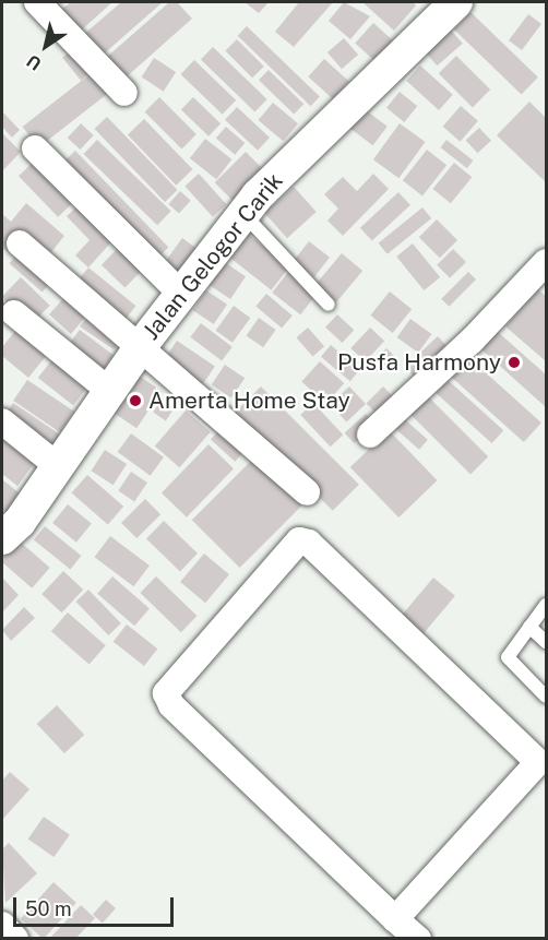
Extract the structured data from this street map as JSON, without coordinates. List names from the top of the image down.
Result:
{
  "streets": {
    "street": ["Jalan Gelogor Carik"]
  },
  "places": ["Pusfa Harmony", "Amerta Home Stay"],
  "scale_bar": "50 m",
  "north": "bottom left"
}
